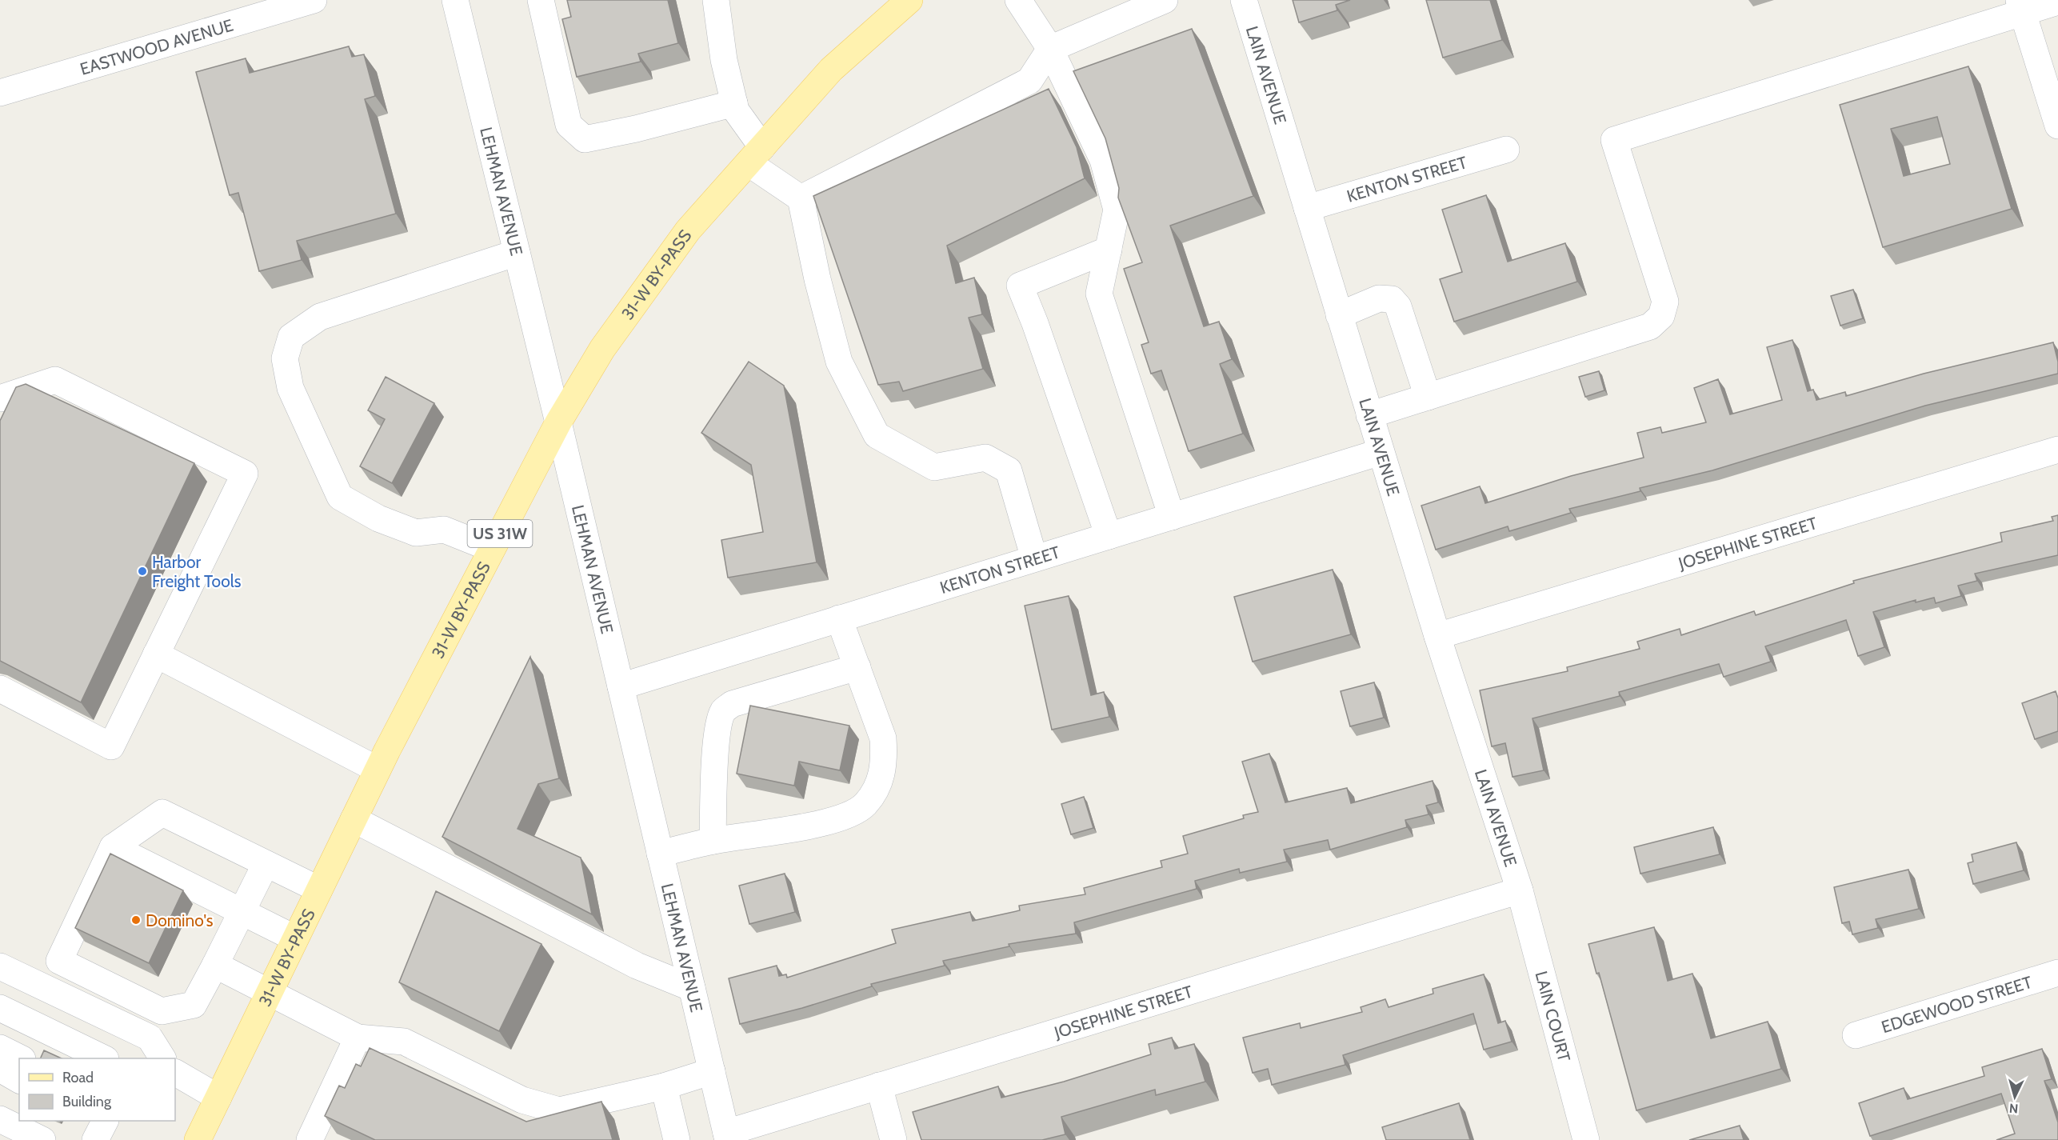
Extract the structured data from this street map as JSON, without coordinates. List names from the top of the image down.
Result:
{
  "streets": {
    "main road": ["31-W BY-PASS", "US 31W"],
    "street": [
      "EASTWOOD AVENUE",
      "LAIN AVENUE",
      "KENTON STREET",
      "LEHMAN AVENUE",
      "JOSEPHINE STREET",
      "EDGEWOOD STREET",
      "LAIN COURT"
    ]
  },
  "crossings": [
    ["LAIN AVENUE", "KENTON STREET"],
    ["LAIN AVENUE", "JOSEPHINE STREET"],
    ["LAIN AVENUE", "LAIN COURT"],
    ["KENTON STREET", "LEHMAN AVENUE"],
    ["LEHMAN AVENUE", "31-W BY-PASS"],
    ["LEHMAN AVENUE", "JOSEPHINE STREET"],
    ["JOSEPHINE STREET", "LAIN COURT"]
  ],
  "places": ["Harbor Freight Tools", "Domino's"],
  "legend": ["Road", "Building"],
  "north": "bottom"
}
